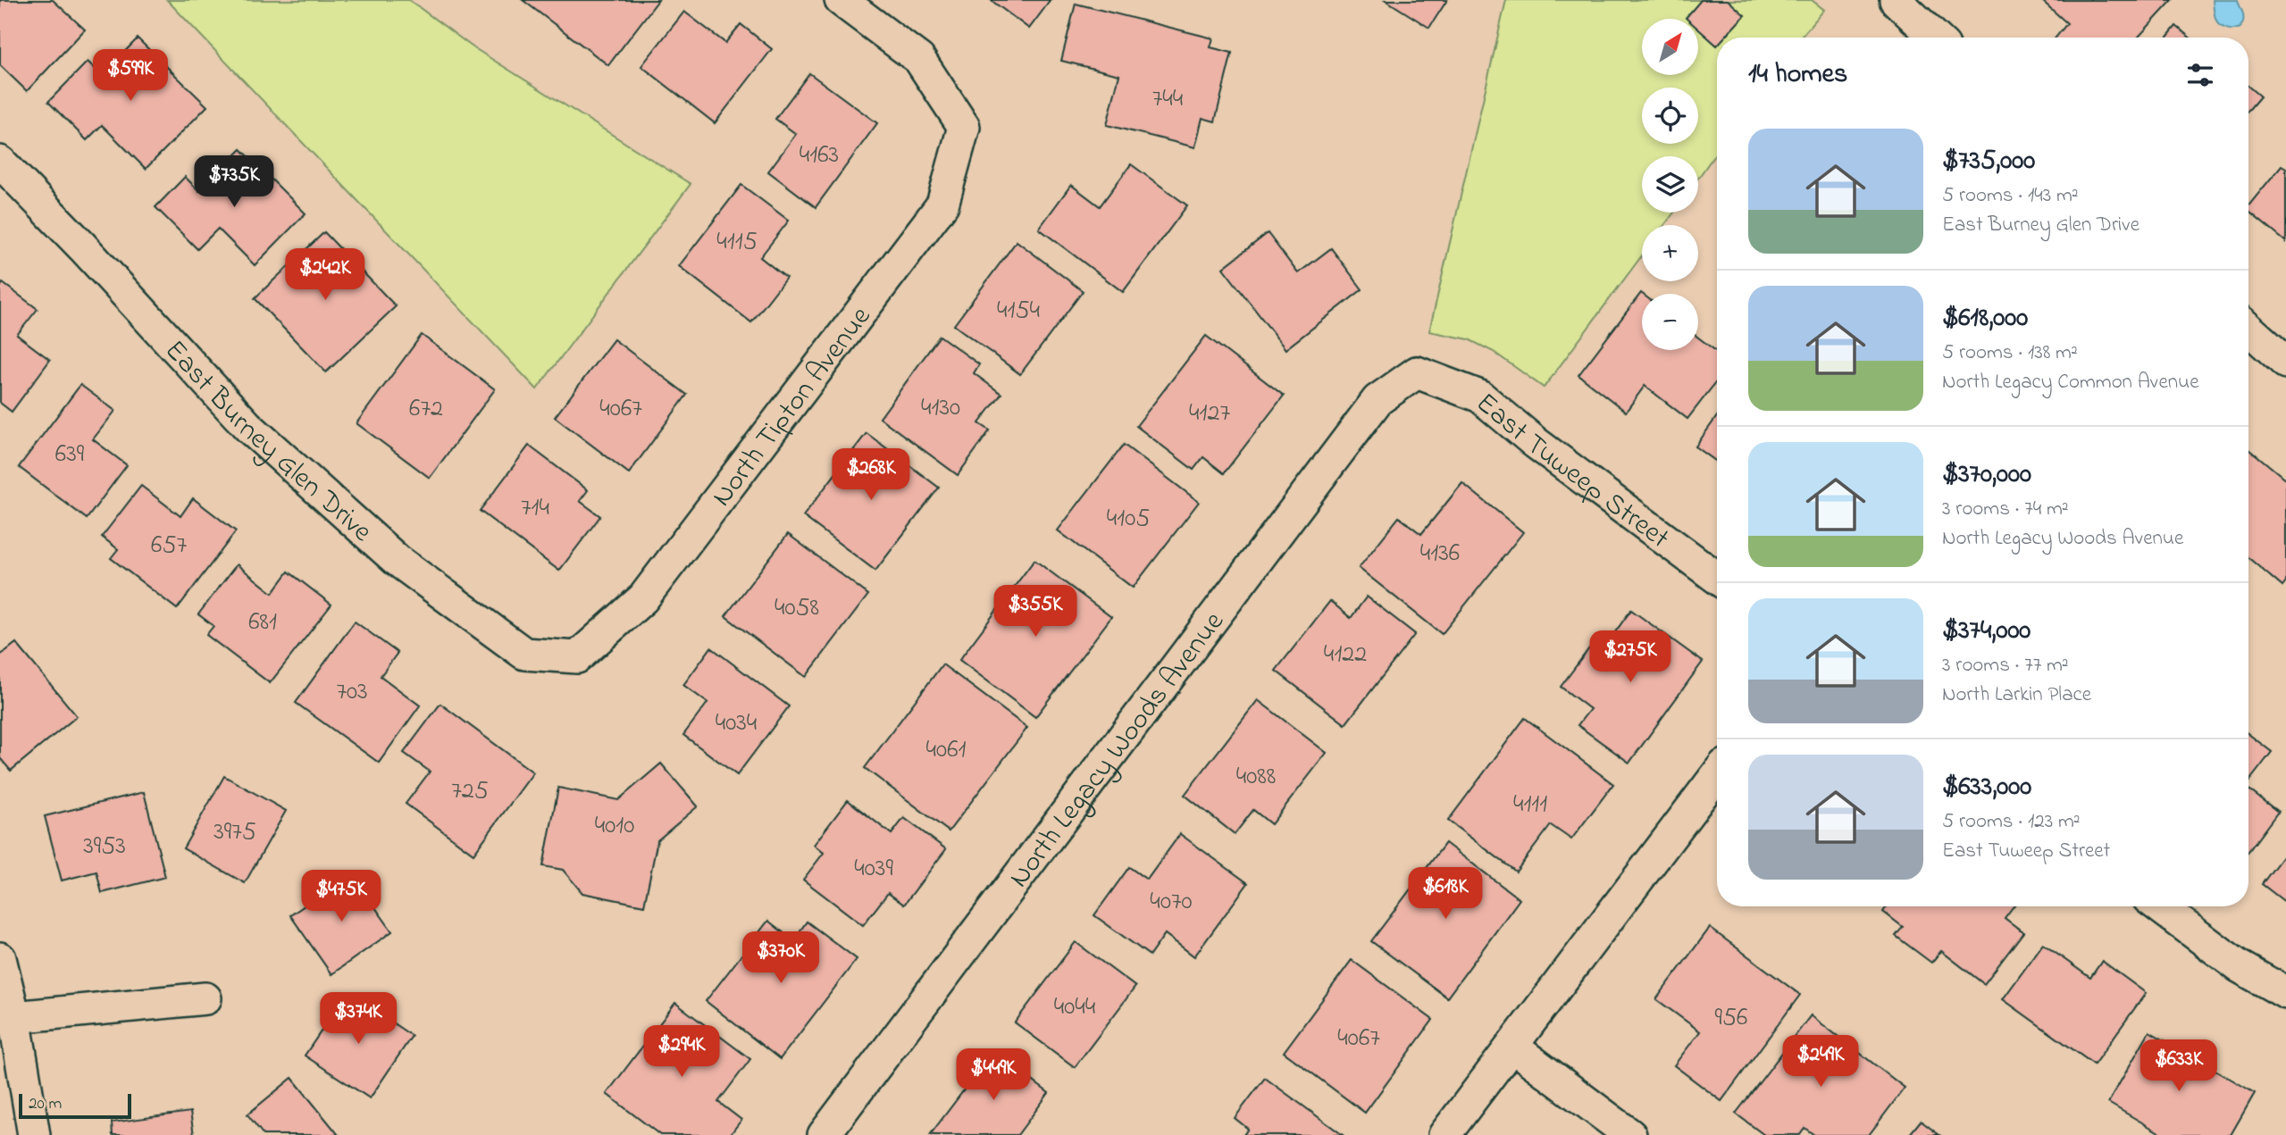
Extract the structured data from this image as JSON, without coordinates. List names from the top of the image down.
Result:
{
  "streets": {
    "street": [
      "North Tipton Avenue",
      "East Burney Glen Drive",
      "East Tuweep Street",
      "North Legacy Woods Avenue"
    ]
  },
  "crossings": [
    ["North Tipton Avenue", "East Burney Glen Drive"],
    ["East Tuweep Street", "North Legacy Woods Avenue"]
  ],
  "house_numbers": [
    "744",
    "4163",
    "4115",
    "4154",
    "4130",
    "672",
    "4067",
    "4127",
    "639",
    "714",
    "4105",
    "657",
    "4136",
    "4058",
    "681",
    "4122",
    "703",
    "4034",
    "4061",
    "4088",
    "725",
    "4111",
    "4010",
    "3975",
    "3953",
    "4039",
    "4070",
    "4044",
    "956",
    "4067"
  ],
  "scale_bar": "20 m",
  "north": "top right",
  "page": {
    "map_buttons": ["+", "−"],
    "heading": "14 homes",
    "price": [
      "$599K",
      "$735K",
      "$242K",
      "$268K",
      "$355K",
      "$275K",
      "$618K",
      "$475K",
      "$370K",
      "$374K",
      "$294K",
      "$249K",
      "$633K",
      "$449K"
    ],
    "list": [
      {
        "name": "$735,000",
        "note": "5 rooms · 143 m² · East Burney Glen Drive"
      },
      {
        "name": "$618,000",
        "note": "5 rooms · 138 m² · North Legacy Common Avenue"
      },
      {
        "name": "$370,000",
        "note": "3 rooms · 74 m² · North Legacy Woods Avenue"
      },
      {
        "name": "$374,000",
        "note": "3 rooms · 77 m² · North Larkin Place"
      },
      {
        "name": "$633,000",
        "note": "5 rooms · 123 m² · East Tuweep Street"
      }
    ],
    "scale": "20 m"
  }
}
